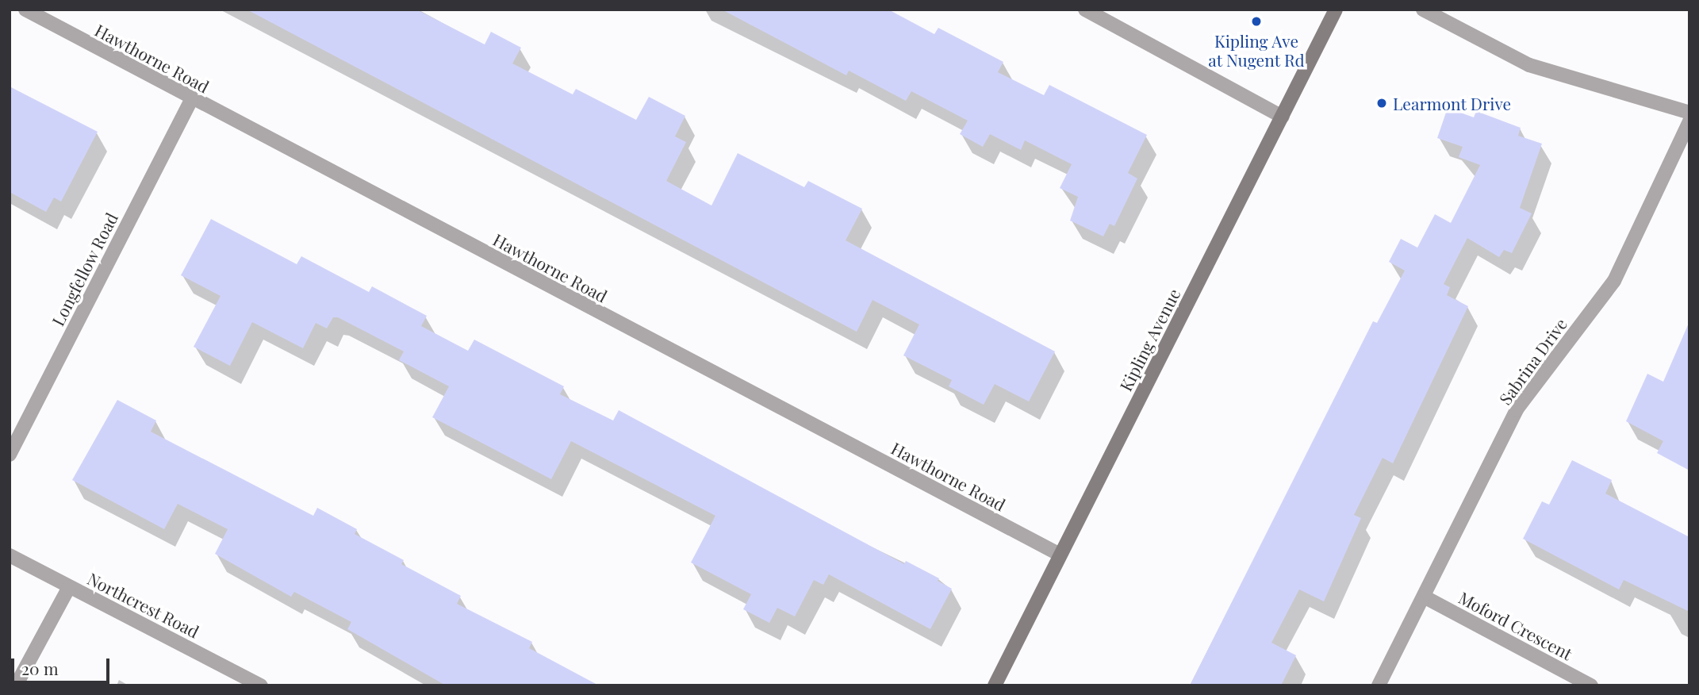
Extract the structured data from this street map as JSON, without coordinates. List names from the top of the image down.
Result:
{
  "streets": {
    "main road": ["Kipling Avenue"],
    "street": [
      "Hawthorne Road",
      "Longfellow Road",
      "Sabrina Drive",
      "Northcrest Road",
      "Moford Crescent"
    ]
  },
  "crossings": [
    ["Hawthorne Road", "Longfellow Road"],
    ["Hawthorne Road", "Kipling Avenue"],
    ["Sabrina Drive", "Moford Crescent"]
  ],
  "places": ["Kipling Ave at Nugent Rd", "Learmont Drive"],
  "scale_bar": "20 m"
}
